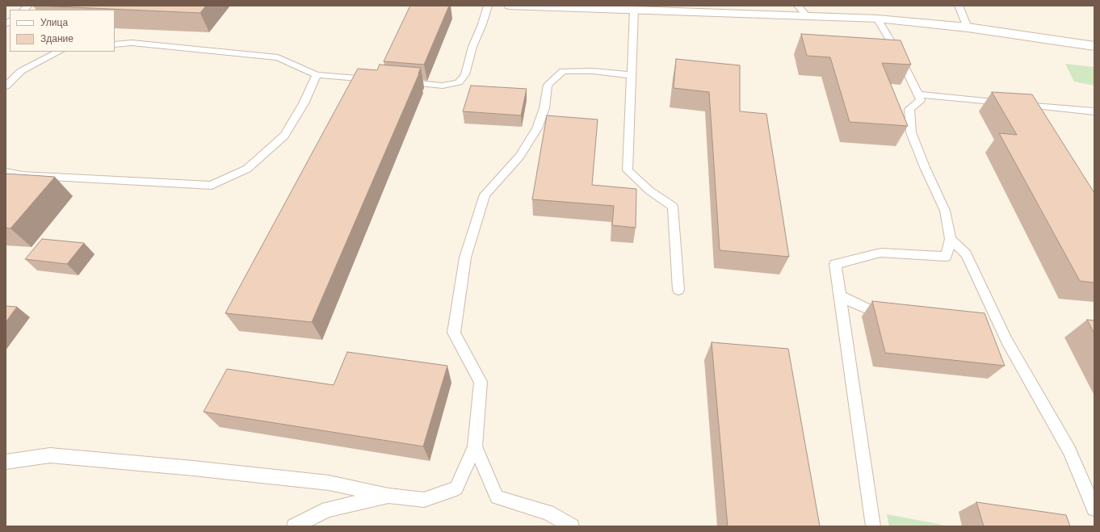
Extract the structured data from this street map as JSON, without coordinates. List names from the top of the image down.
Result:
{
  "legend": ["Улица", "Здание"]
}
